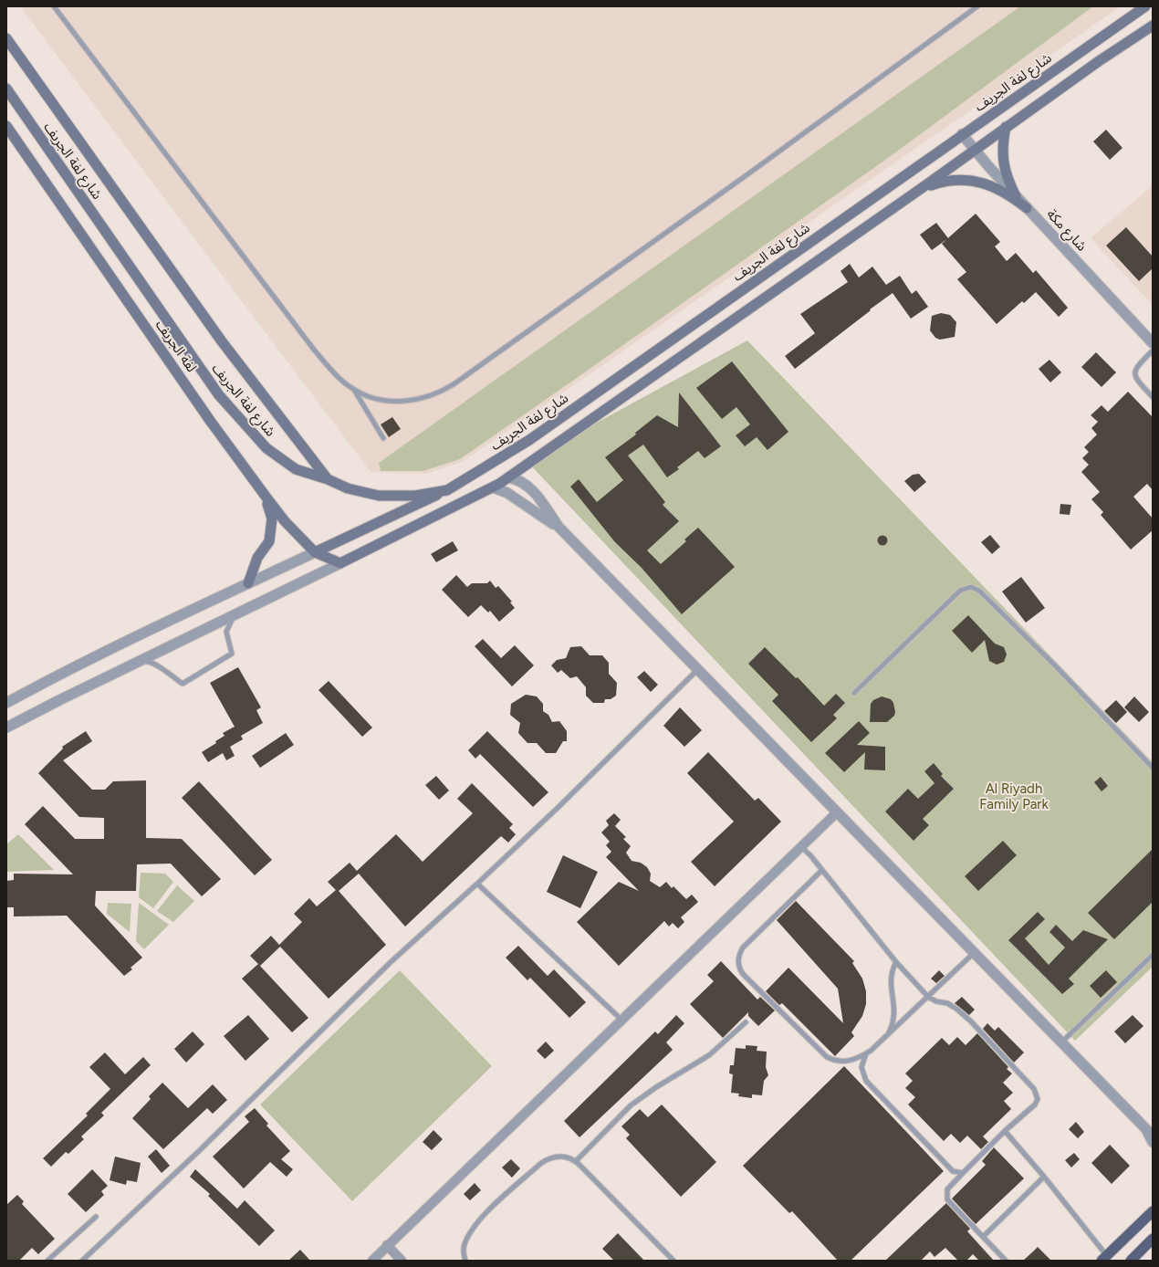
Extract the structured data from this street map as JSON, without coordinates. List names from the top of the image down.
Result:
{
  "streets": {
    "main road": ["شارع لفة الجريف", "لفة الجريف"],
    "street": ["شارع مكة"]
  },
  "crossings": [
    ["شارع لفة الجريف", "شارع مكة"]
  ],
  "parks": ["Al Riyadh Family Park"]
}
